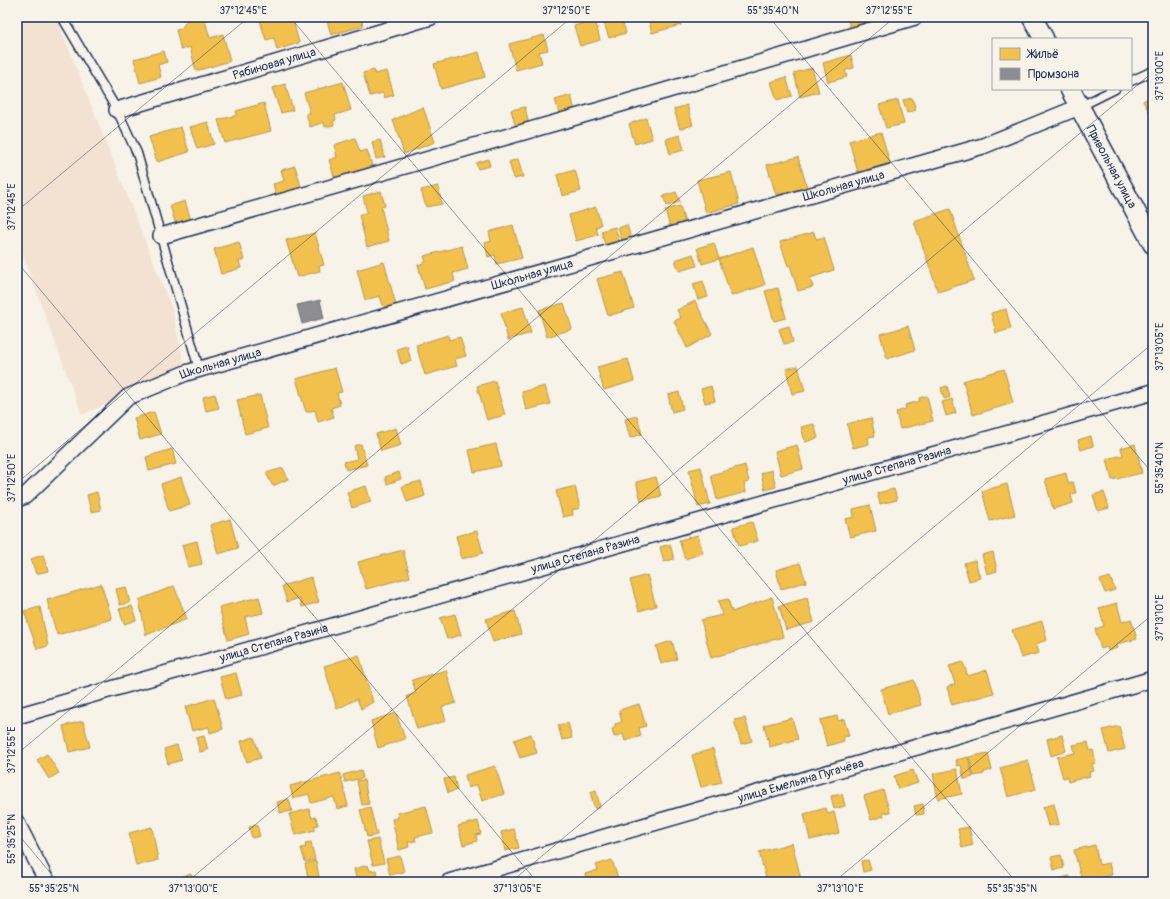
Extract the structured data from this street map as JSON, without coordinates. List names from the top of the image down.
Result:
{
  "streets": {
    "street": [
      "Рябиновая улица",
      "Привольная улица",
      "Школьная улица",
      "улица Степана Разина",
      "улица Емельяна Пугачёва"
    ]
  },
  "crossings": [
    ["Привольная улица", "Школьная улица"]
  ],
  "legend": ["Жильё", "Промзона"],
  "coordinates": [
    "37°12'45\"E",
    "37°12'50\"E",
    "55°35'40\"N",
    "37°12'55\"E",
    "37°13'00\"E",
    "37°13'05\"E",
    "37°13'10\"E",
    "55°35'25\"N",
    "55°35'35\"N"
  ]
}
